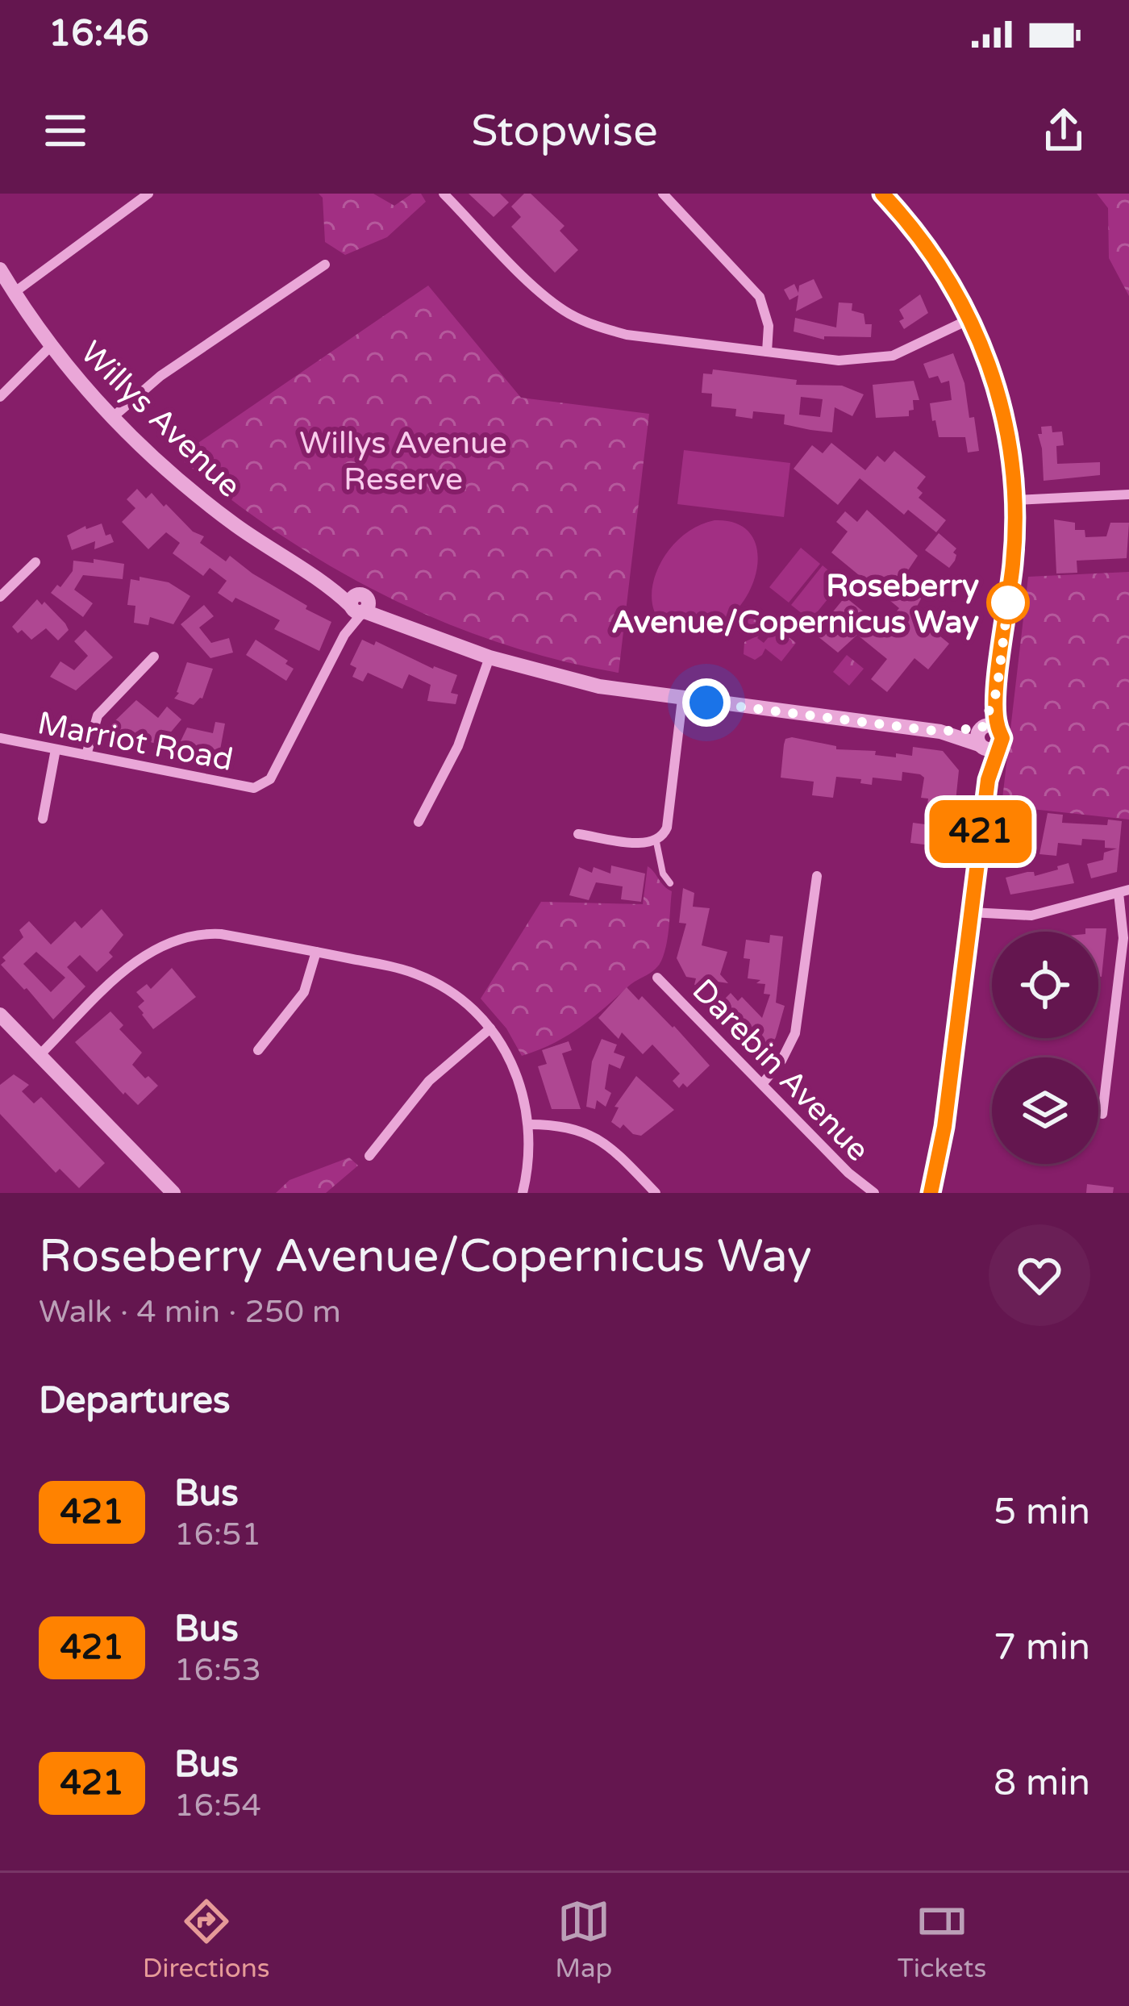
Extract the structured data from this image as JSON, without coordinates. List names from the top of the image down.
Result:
{
  "streets": {
    "street": ["Willys Avenue", "Marriot Road", "Darebin Avenue"]
  },
  "crossings": [
    ["Willys Avenue", "Marriot Road"]
  ],
  "parks": ["Willys Avenue Reserve"],
  "places": ["Roseberry Avenue/Copernicus Way"],
  "lines": ["bus line 421"],
  "page": {
    "status": "16:46",
    "header": "Stopwise",
    "on_map": "421",
    "heading": [
      ["Roseberry Avenue/Copernicus Way", "Walk · 4 min · 250 m"],
      "Departures"
    ],
    "list": [
      {
        "mark": "421",
        "name": "Bus",
        "note": "16:51",
        "value": "5 min"
      },
      {
        "mark": "421",
        "name": "Bus",
        "note": "16:53",
        "value": "7 min"
      },
      {
        "mark": "421",
        "name": "Bus",
        "note": "16:54",
        "value": "8 min"
      }
    ],
    "tabs": ["Directions", "Map", "Tickets"]
  }
}
